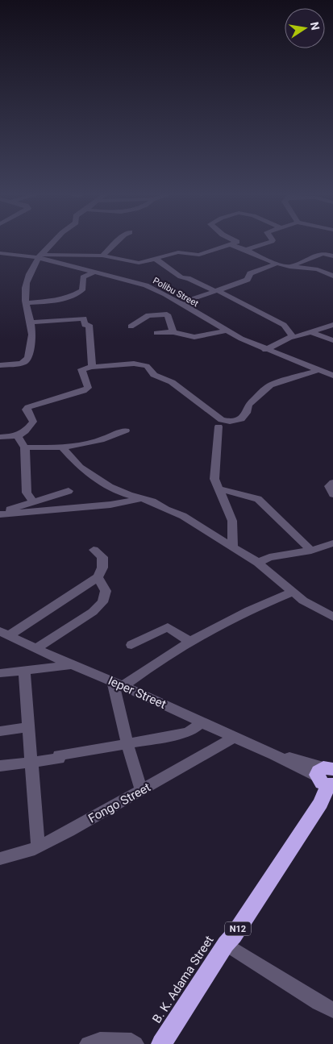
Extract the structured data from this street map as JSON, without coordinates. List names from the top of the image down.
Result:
{
  "streets": {
    "highway": ["N12", "B. K. Adama Street"],
    "street": ["Polibu Street", "Ieper Street", "Fongo Street"]
  },
  "crossings": [
    ["Ieper Street", "Fongo Street"],
    ["Ieper Street", "B. K. Adama Street"]
  ],
  "north": "right"
}
